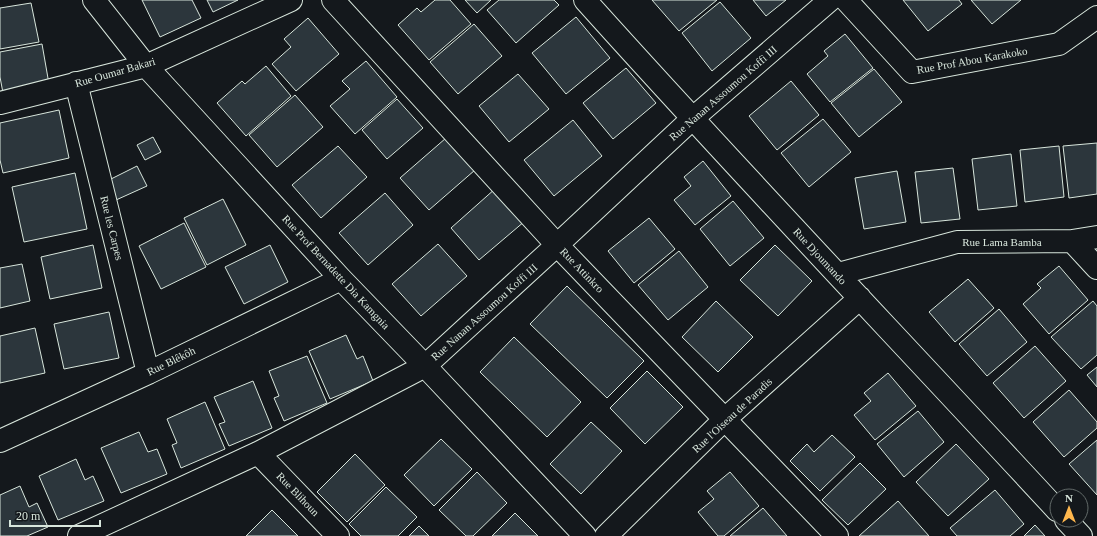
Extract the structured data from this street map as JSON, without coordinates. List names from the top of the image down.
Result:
{
  "streets": {
    "street": [
      "Rue Prof Abou Karakoko",
      "Rue Oumar Bakari",
      "Rue Nanan Assoumou Koffi III",
      "Rue les Carpes",
      "Rue Lama Bamba",
      "Rue Djoumando",
      "Rue Attinkro",
      "Rue Prof Bernadette Dia Kamgnia",
      "Rue Blêkôh",
      "Rue l'Oiseau de Paradis",
      "Rue Blihoun"
    ]
  },
  "crossings": [
    ["Rue Oumar Bakari", "Rue les Carpes"],
    ["Rue Oumar Bakari", "Rue Prof Bernadette Dia Kamgnia"],
    ["Rue Nanan Assoumou Koffi III", "Rue Djoumando"],
    ["Rue Nanan Assoumou Koffi III", "Rue Attinkro"],
    ["Rue Nanan Assoumou Koffi III", "Rue Prof Bernadette Dia Kamgnia"],
    ["Rue Nanan Assoumou Koffi III", "Rue Blihoun"],
    ["Rue les Carpes", "Rue Blêkôh"],
    ["Rue Lama Bamba", "Rue Djoumando"],
    ["Rue Djoumando", "Rue l'Oiseau de Paradis"],
    ["Rue Attinkro", "Rue l'Oiseau de Paradis"],
    ["Rue Prof Bernadette Dia Kamgnia", "Rue Blêkôh"]
  ],
  "scale_bar": "20 m",
  "north": "top"
}
